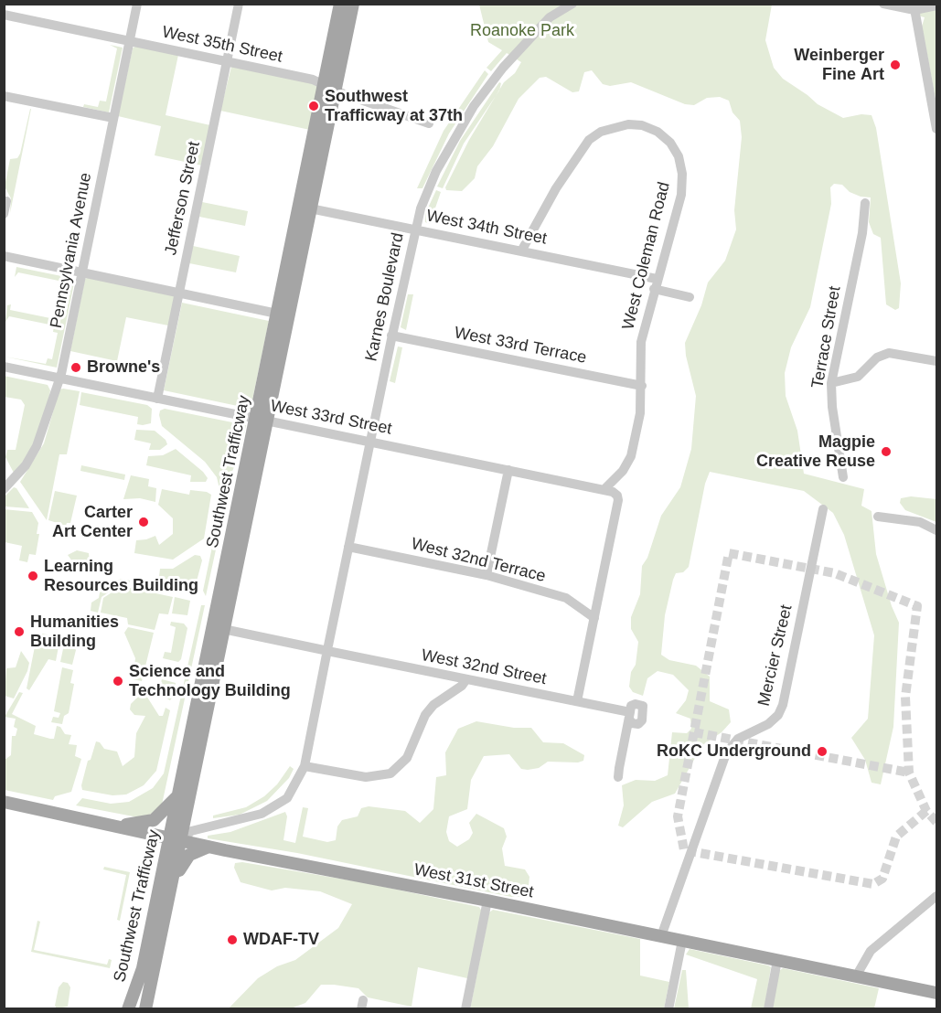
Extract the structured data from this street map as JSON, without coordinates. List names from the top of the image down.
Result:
{
  "streets": {
    "main road": ["Southwest Trafficway", "West 31st Street"],
    "street": [
      "West 35th Street",
      "Jefferson Street",
      "West 34th Street",
      "Pennsylvania Avenue",
      "West Coleman Road",
      "Karnes Boulevard",
      "Terrace Street",
      "West 33rd Terrace",
      "West 33rd Street",
      "West 32nd Terrace",
      "Mercier Street",
      "West 32nd Street"
    ]
  },
  "crossings": [
    ["West 35th Street", "Jefferson Street"],
    ["West 35th Street", "Pennsylvania Avenue"],
    ["West 35th Street", "Southwest Trafficway"],
    ["Jefferson Street", "West 33rd Street"],
    ["West 34th Street", "West Coleman Road"],
    ["West 34th Street", "Karnes Boulevard"],
    ["West 34th Street", "Southwest Trafficway"],
    ["Pennsylvania Avenue", "West 33rd Street"],
    ["West Coleman Road", "West 33rd Terrace"],
    ["West Coleman Road", "West 33rd Street"],
    ["Karnes Boulevard", "West 33rd Terrace"],
    ["Karnes Boulevard", "West 33rd Street"],
    ["Karnes Boulevard", "Southwest Trafficway"],
    ["Karnes Boulevard", "West 32nd Terrace"],
    ["Karnes Boulevard", "West 32nd Street"],
    ["Karnes Boulevard", "West 31st Street"],
    ["West 33rd Street", "Southwest Trafficway"],
    ["West 33rd Street", "West 32nd Terrace"],
    ["Southwest Trafficway", "West 32nd Street"],
    ["Southwest Trafficway", "West 31st Street"],
    ["Mercier Street", "West 31st Street"]
  ],
  "parks": ["Roanoke Park"],
  "places": [
    "Weinberger Fine Art",
    "Southwest Trafficway at 37th",
    "Browne's",
    "Magpie Creative Reuse",
    "Carter Art Center",
    "Learning Resources Building",
    "Humanities Building",
    "Science and Technology Building",
    "RoKC Underground",
    "WDAF-TV"
  ]
}
